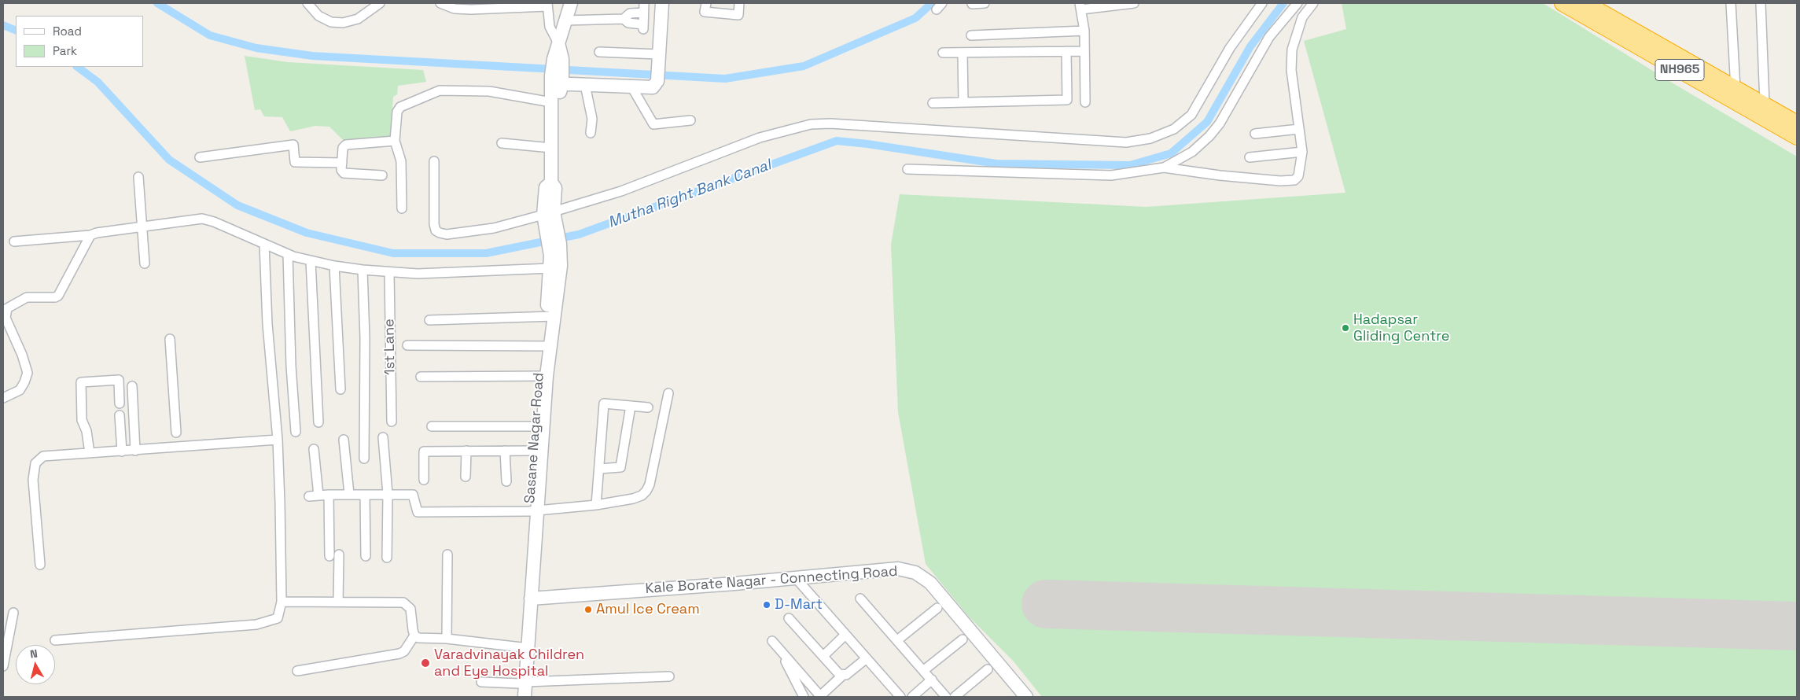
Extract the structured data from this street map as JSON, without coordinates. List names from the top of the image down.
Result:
{
  "streets": {
    "highway": ["NH965"],
    "street": ["1st Lane", "Sasane Nagar Road", "Kale Borate Nagar - Connecting Road"]
  },
  "crossings": [
    ["Sasane Nagar Road", "Kale Borate Nagar - Connecting Road"]
  ],
  "water": ["Mutha Right Bank Canal"],
  "places": [
    "Hadapsar Gliding Centre",
    "D-Mart",
    "Amul Ice Cream",
    "Varadvinayak Children and Eye Hospital"
  ],
  "legend": ["Road", "Park"],
  "north": "top"
}
